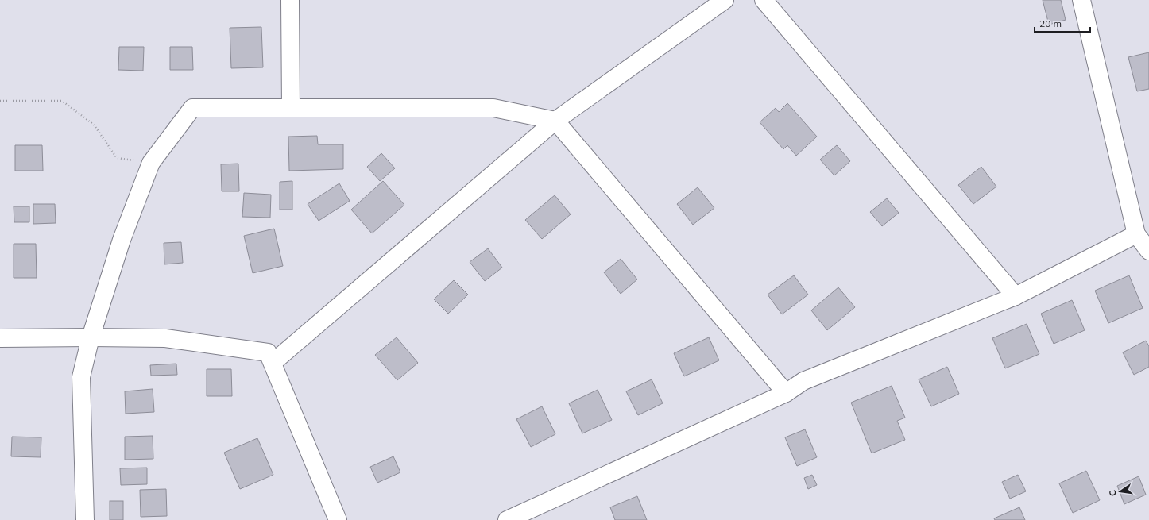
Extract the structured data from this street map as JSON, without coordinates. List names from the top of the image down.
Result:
{
  "scale_bar": "20 m",
  "north": "left"
}
